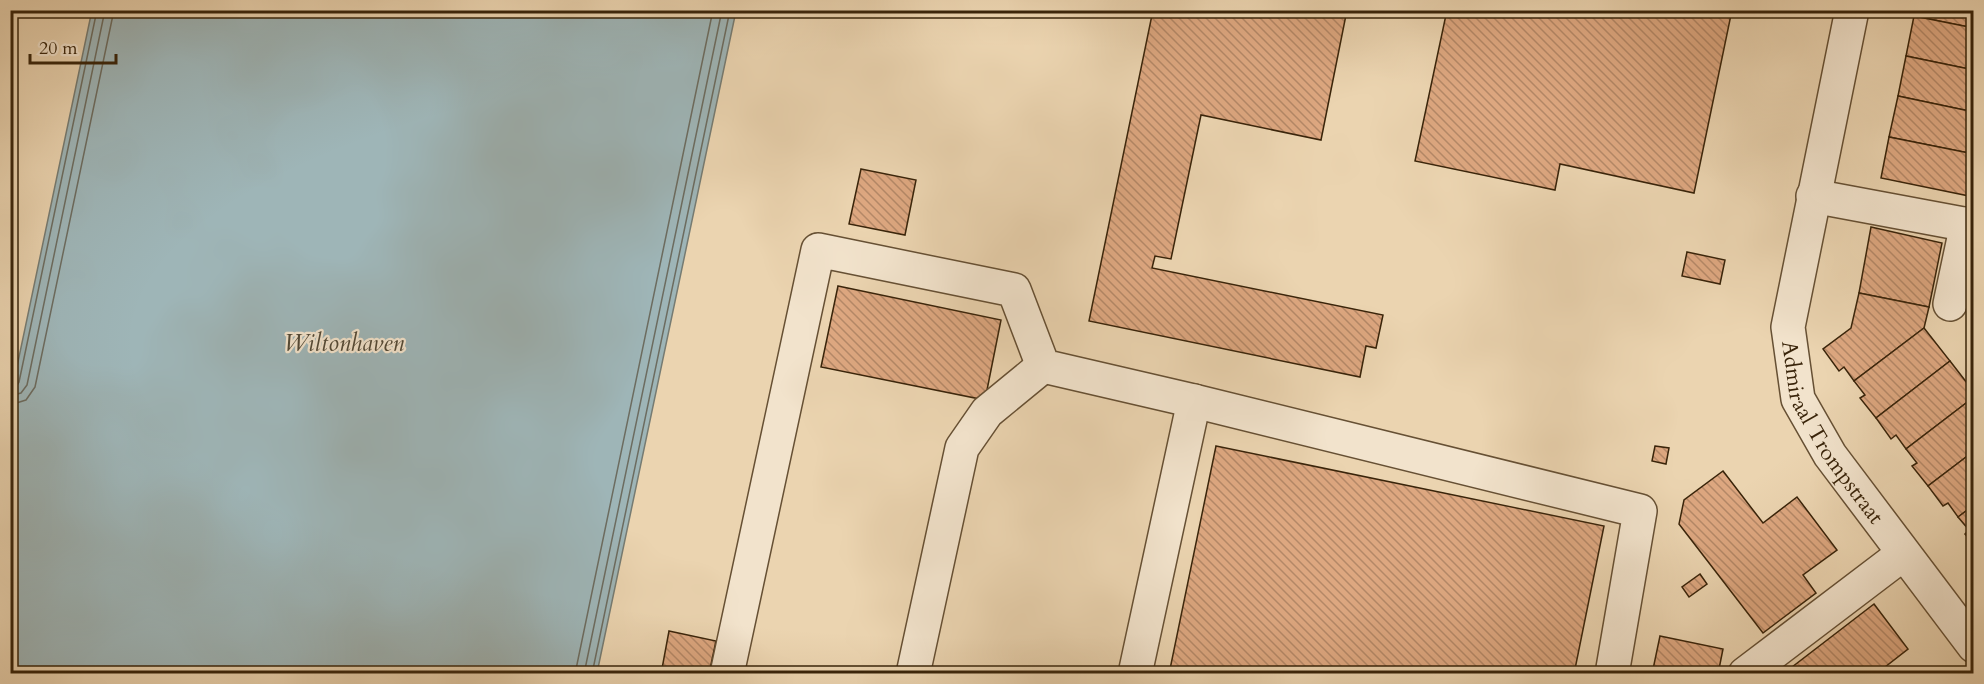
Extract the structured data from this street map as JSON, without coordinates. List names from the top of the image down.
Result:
{
  "streets": {
    "street": ["Admiraal Trompstraat"]
  },
  "water": ["Wiltonhaven"],
  "scale_bar": "20 m"
}
